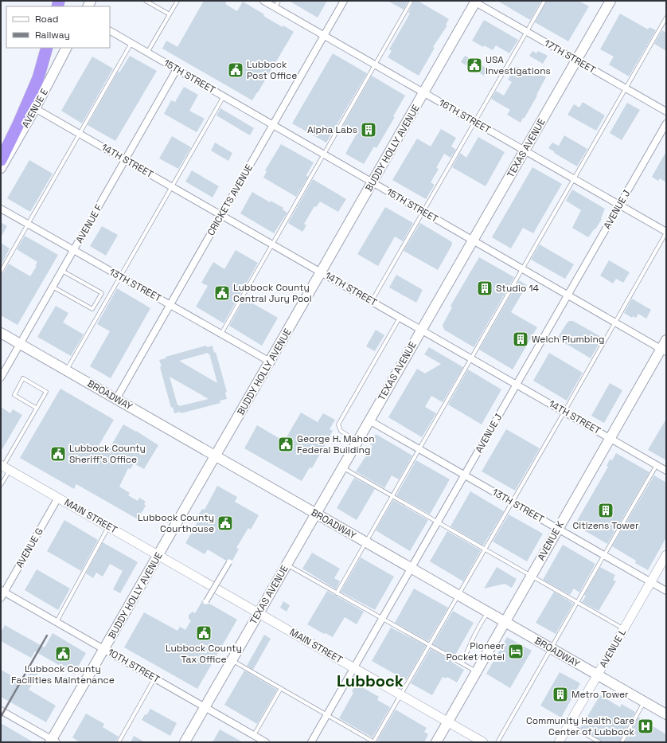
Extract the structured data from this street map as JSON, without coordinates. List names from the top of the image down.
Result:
{
  "streets": {
    "main road": [
      "AVENUE E",
      "BUDDY HOLLY AVENUE",
      "TEXAS AVENUE",
      "BROADWAY",
      "AVENUE K"
    ],
    "street": [
      "17TH STREET",
      "15TH STREET",
      "16TH STREET",
      "14TH STREET",
      "CRICKETS AVENUE",
      "AVENUE J",
      "AVENUE F",
      "13TH STREET",
      "MAIN STREET",
      "AVENUE G",
      "AVENUE L",
      "10TH STREET"
    ]
  },
  "crossings": [
    ["17TH STREET", "BUDDY HOLLY AVENUE"],
    ["17TH STREET", "TEXAS AVENUE"],
    ["15TH STREET", "BUDDY HOLLY AVENUE"],
    ["15TH STREET", "TEXAS AVENUE"],
    ["15TH STREET", "CRICKETS AVENUE"],
    ["15TH STREET", "AVENUE J"],
    ["15TH STREET", "AVENUE F"],
    ["15TH STREET", "AVENUE K"],
    ["AVENUE E", "14TH STREET"],
    ["16TH STREET", "BUDDY HOLLY AVENUE"],
    ["16TH STREET", "TEXAS AVENUE"],
    ["16TH STREET", "CRICKETS AVENUE"],
    ["16TH STREET", "AVENUE J"],
    ["BUDDY HOLLY AVENUE", "14TH STREET"],
    ["BUDDY HOLLY AVENUE", "13TH STREET"],
    ["BUDDY HOLLY AVENUE", "BROADWAY"],
    ["BUDDY HOLLY AVENUE", "MAIN STREET"],
    ["BUDDY HOLLY AVENUE", "10TH STREET"],
    ["TEXAS AVENUE", "14TH STREET"],
    ["TEXAS AVENUE", "13TH STREET"],
    ["TEXAS AVENUE", "BROADWAY"],
    ["TEXAS AVENUE", "MAIN STREET"],
    ["TEXAS AVENUE", "10TH STREET"],
    ["14TH STREET", "CRICKETS AVENUE"],
    ["14TH STREET", "AVENUE J"],
    ["14TH STREET", "AVENUE F"],
    ["14TH STREET", "AVENUE K"],
    ["CRICKETS AVENUE", "13TH STREET"],
    ["CRICKETS AVENUE", "BROADWAY"],
    ["AVENUE J", "13TH STREET"],
    ["AVENUE J", "BROADWAY"],
    ["AVENUE J", "MAIN STREET"],
    ["AVENUE F", "13TH STREET"],
    ["AVENUE F", "BROADWAY"],
    ["13TH STREET", "AVENUE K"],
    ["13TH STREET", "AVENUE L"],
    ["BROADWAY", "AVENUE K"],
    ["BROADWAY", "AVENUE L"],
    ["MAIN STREET", "AVENUE K"],
    ["MAIN STREET", "AVENUE G"],
    ["AVENUE G", "10TH STREET"]
  ],
  "districts": ["Lubbock"],
  "places": {
    "public building": [
      "USA Investigations",
      "Lubbock Post Office",
      "Lubbock County Central Jury Pool",
      "George H. Mahon Federal Building",
      "Lubbock County Sheriff's Office",
      "Lubbock County Courthouse",
      "Lubbock County Tax Office",
      "Lubbock County Facilities Maintenance"
    ],
    "building": [
      "Alpha Labs",
      "Studio 14",
      "Welch Plumbing",
      "Citizens Tower",
      "Metro Tower"
    ],
    "hotel": ["Pioneer Pocket Hotel"],
    "hospital": ["Community Health Care Center of Lubbock"]
  },
  "legend": ["Road", "Railway"]
}
